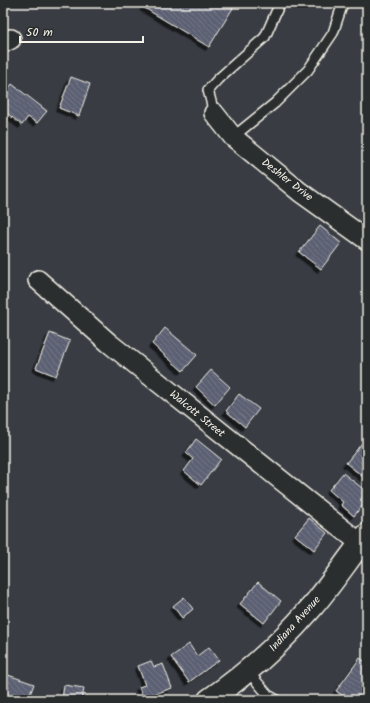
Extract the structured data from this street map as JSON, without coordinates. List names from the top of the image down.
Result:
{
  "streets": {
    "main road": ["Indiana Avenue"],
    "street": ["Deshler Drive", "Walcott Street"]
  },
  "crossings": [
    ["Walcott Street", "Indiana Avenue"]
  ],
  "scale_bar": "50 m"
}
